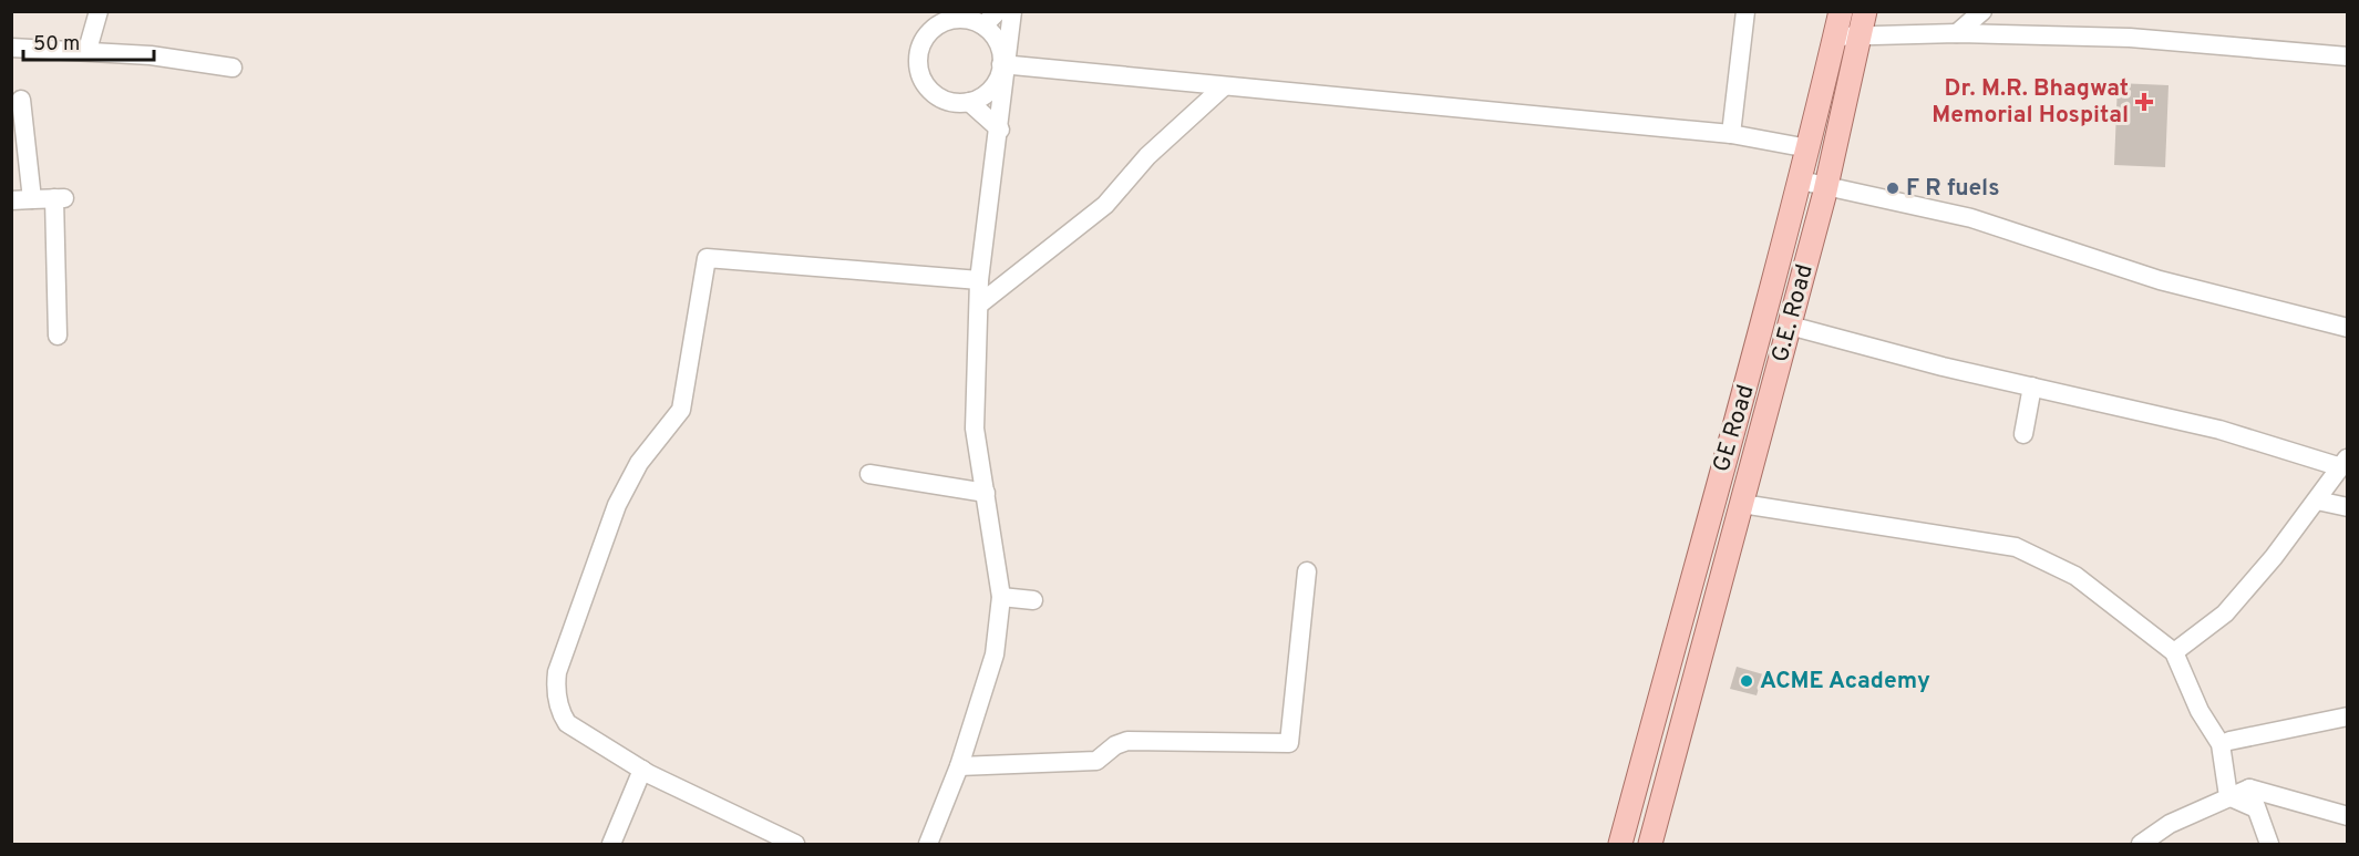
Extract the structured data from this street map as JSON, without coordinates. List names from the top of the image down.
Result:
{
  "streets": {
    "main road": ["G.E. Road", "GE Road"]
  },
  "places": {
    "health": ["Dr. M.R. Bhagwat Memorial Hospital"],
    "other": ["F R fuels", "ACME Academy"]
  },
  "scale_bar": "50 m"
}
